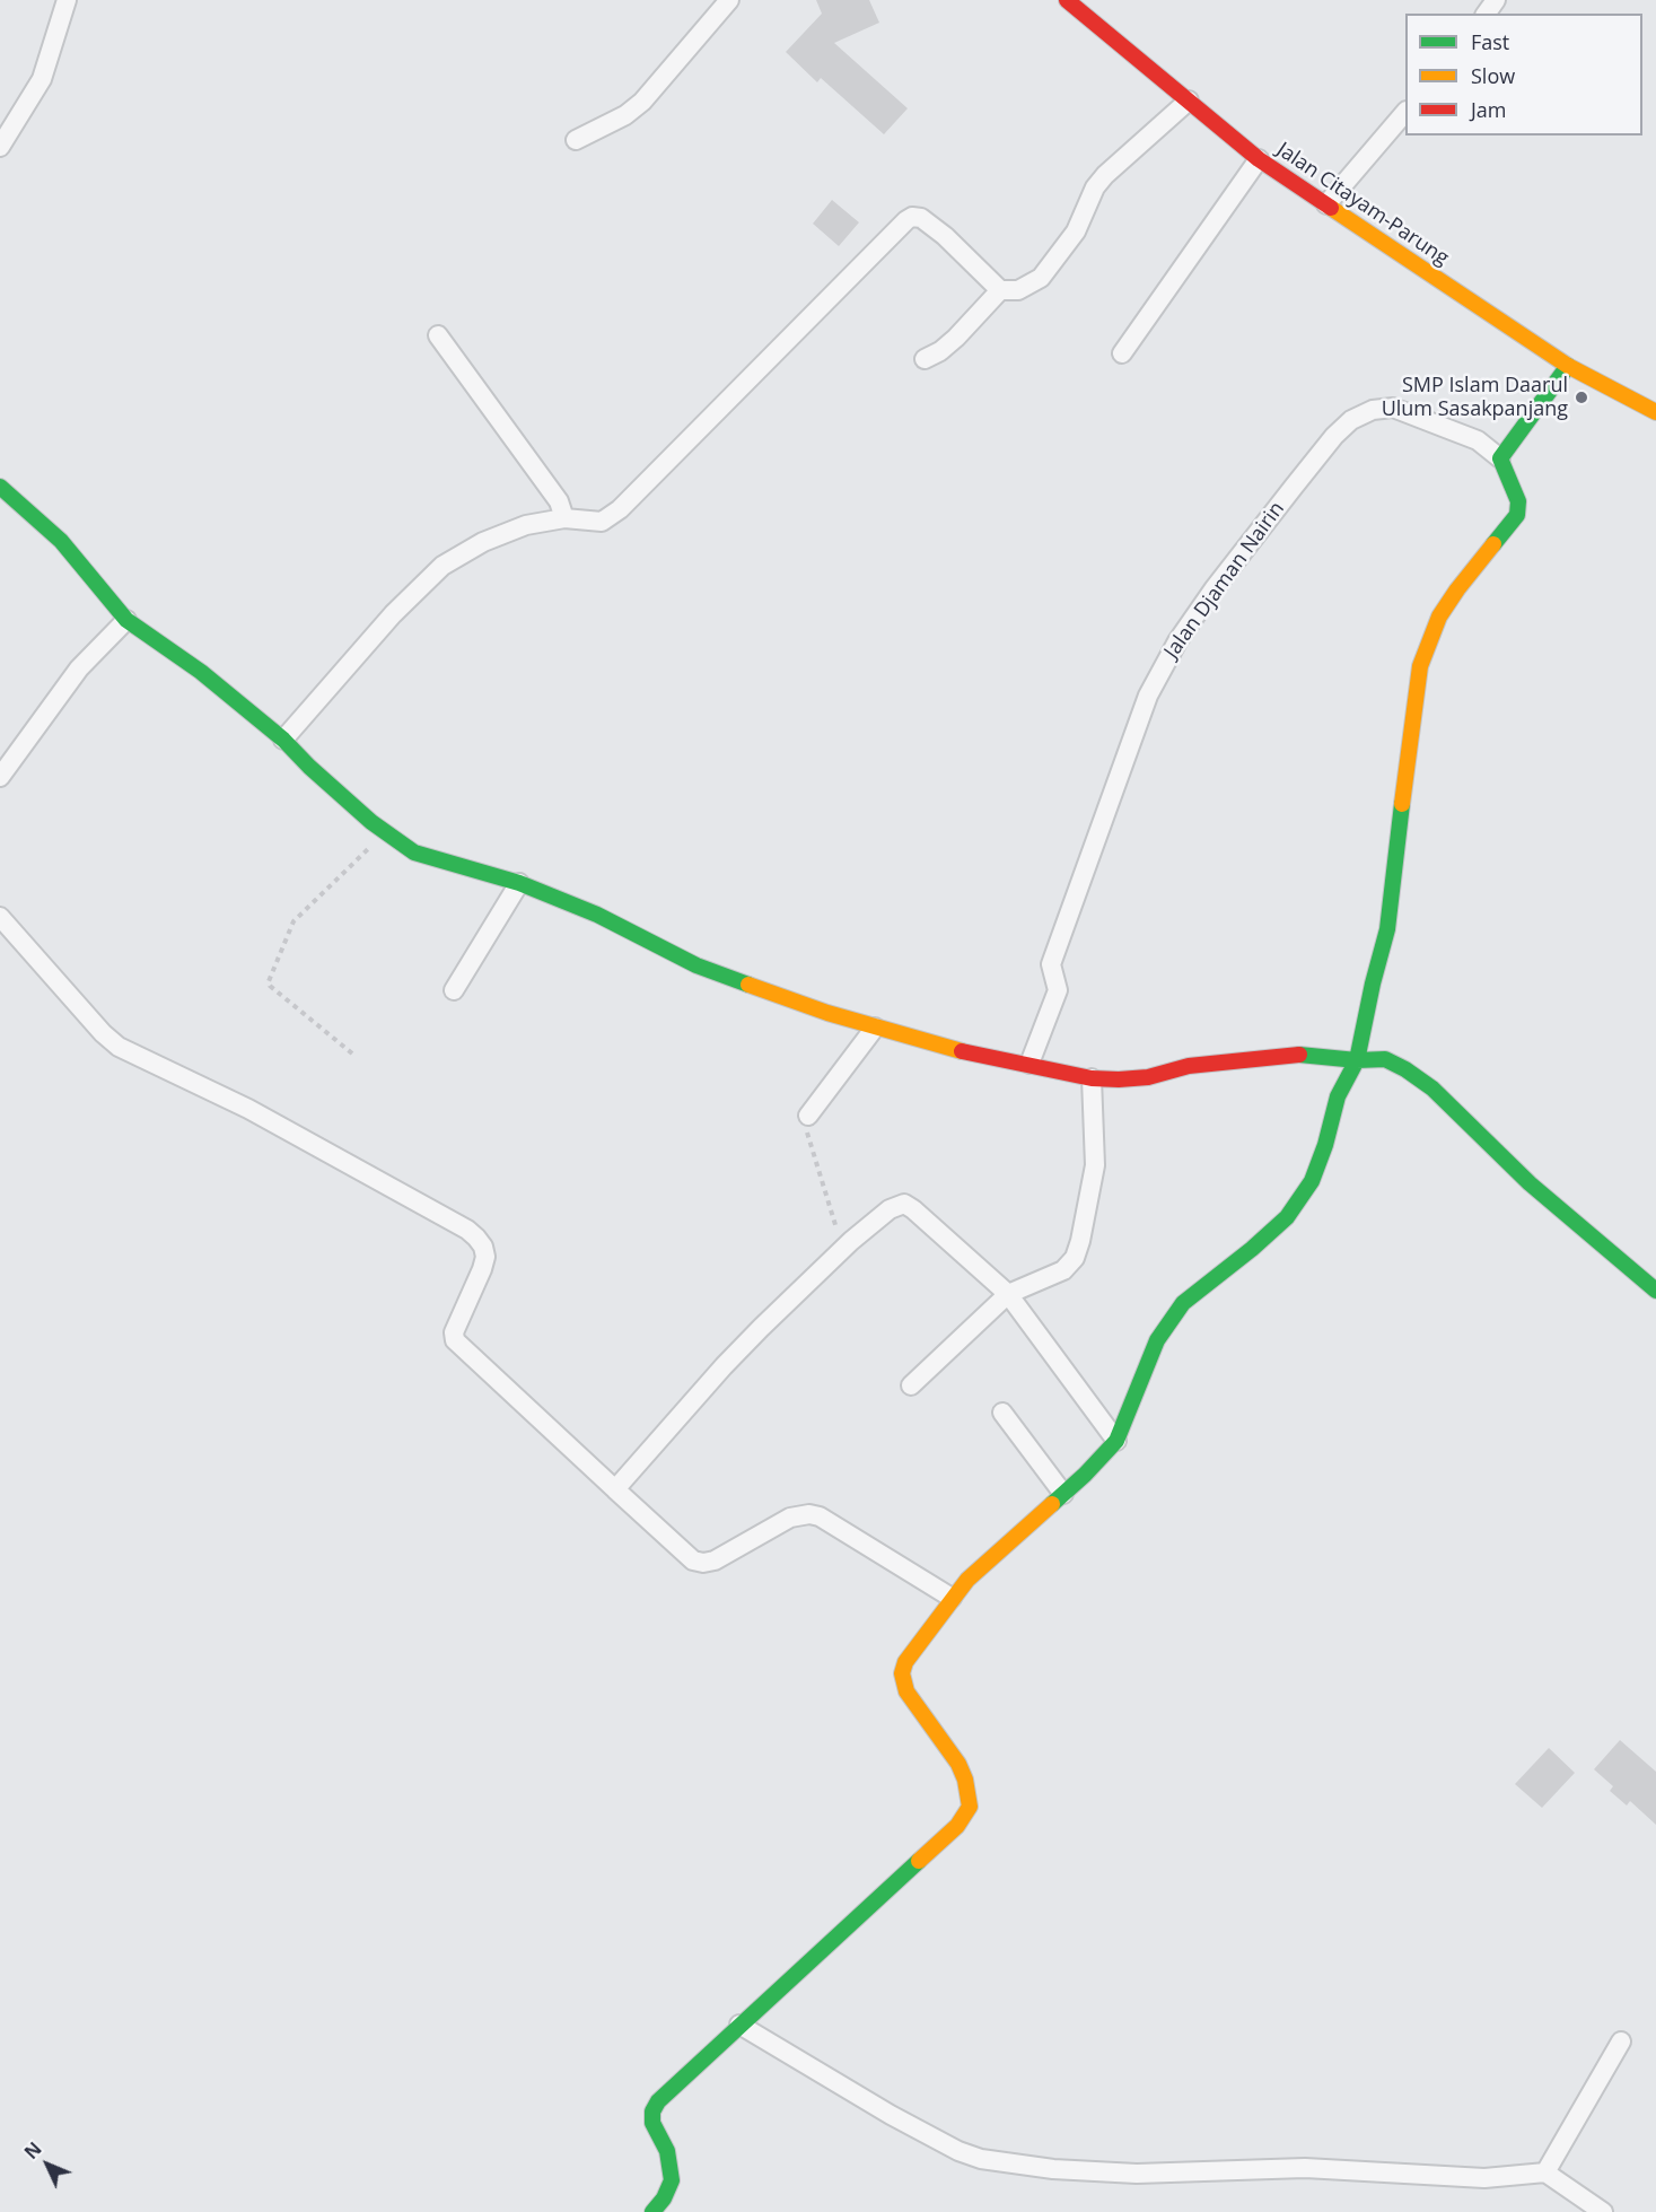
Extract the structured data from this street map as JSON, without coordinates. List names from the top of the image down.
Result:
{
  "streets": {
    "street": ["Jalan Citayam-Parung", "Jalan Djaman Nairin"]
  },
  "places": ["SMP Islam Daarul Ulum Sasakpanjang"],
  "legend": ["Fast", "Slow", "Jam"],
  "north": "top left"
}
